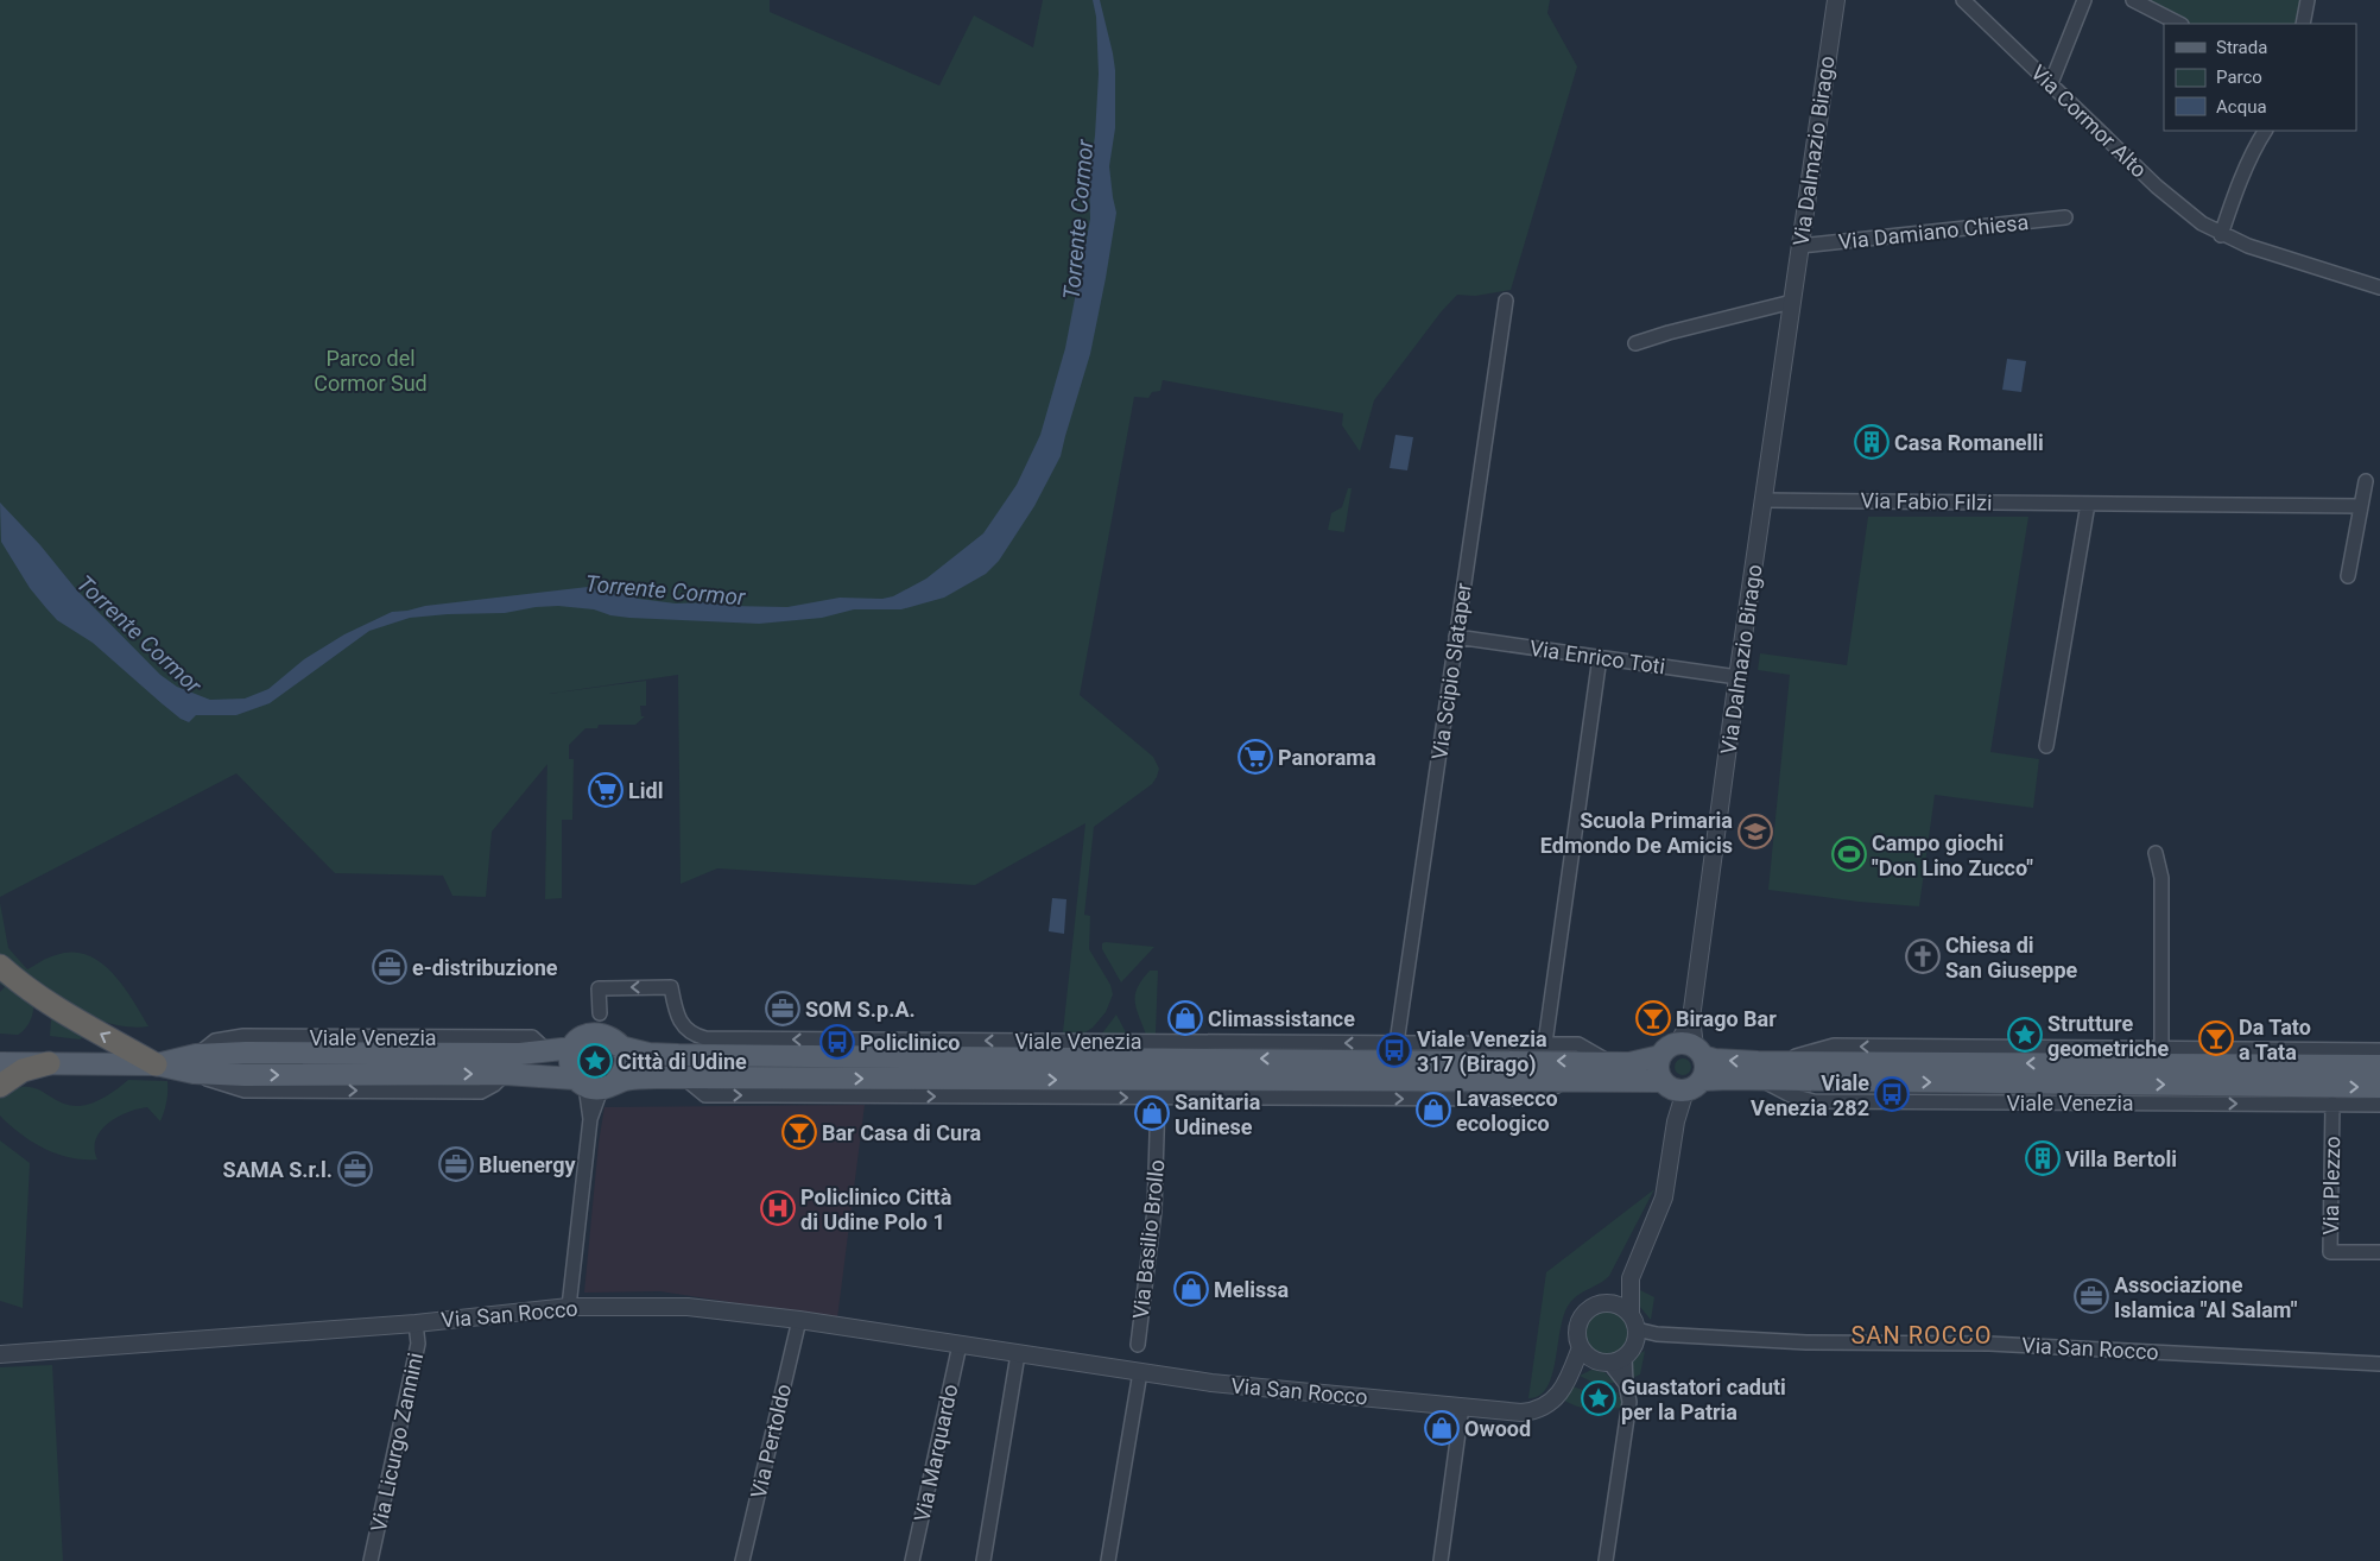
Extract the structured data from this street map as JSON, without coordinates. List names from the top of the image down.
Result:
{
  "streets": {
    "main road": ["Viale Venezia"],
    "street": [
      "Via Cormor Alto",
      "Via Dalmazio Birago",
      "Via Damiano Chiesa",
      "Via Fabio Filzi",
      "Via Enrico Toti",
      "Via Scipio Slataper",
      "Via Plezzo",
      "Via Basilio Brollo",
      "Via San Rocco",
      "Via Pertoldo",
      "Via Licurgo Zannini",
      "Via Marquardo"
    ]
  },
  "crossings": [
    ["Via Dalmazio Birago", "Via Damiano Chiesa"],
    ["Via Dalmazio Birago", "Via Fabio Filzi"],
    ["Via Dalmazio Birago", "Via Enrico Toti"],
    ["Via Dalmazio Birago", "Viale Venezia"],
    ["Via Enrico Toti", "Via Scipio Slataper"],
    ["Via Scipio Slataper", "Viale Venezia"],
    ["Viale Venezia", "Via Plezzo"],
    ["Viale Venezia", "Via Basilio Brollo"],
    ["Via San Rocco", "Via Pertoldo"],
    ["Via San Rocco", "Via Licurgo Zannini"],
    ["Via San Rocco", "Via Marquardo"]
  ],
  "districts": ["SAN ROCCO"],
  "water": ["Torrente Cormor"],
  "parks": ["Parco del Cormor Sud"],
  "places": {
    "building": ["Casa Romanelli", "Villa Bertoli"],
    "supermarket": ["Panorama", "Lidl"],
    "school or university": ["Scuola Primaria Edmondo De Amicis"],
    "sports": ["Campo giochi \"Don Lino Zucco\""],
    "church": ["Chiesa di San Giuseppe"],
    "office": [
      "e-distribuzione",
      "SOM S.p.A.",
      "Bluenergy",
      "SAMA S.r.l.",
      "Associazione Islamica \"Al Salam\""
    ],
    "shop": [
      "Climassistance",
      "Lavasecco ecologico",
      "Sanitaria Udinese",
      "Melissa",
      "Owood"
    ],
    "bar": ["Birago Bar", "Da Tato a Tata", "Bar Casa di Cura"],
    "place": ["Strutture geometriche", "Città di Udine", "Guastatori caduti per la Patria"],
    "bus stop": ["Policlinico", "Viale Venezia 317 (Birago)", "Viale Venezia 282"],
    "hospital": ["Policlinico Città di Udine Polo 1"]
  },
  "legend": ["Strada", "Parco", "Acqua"]
}
